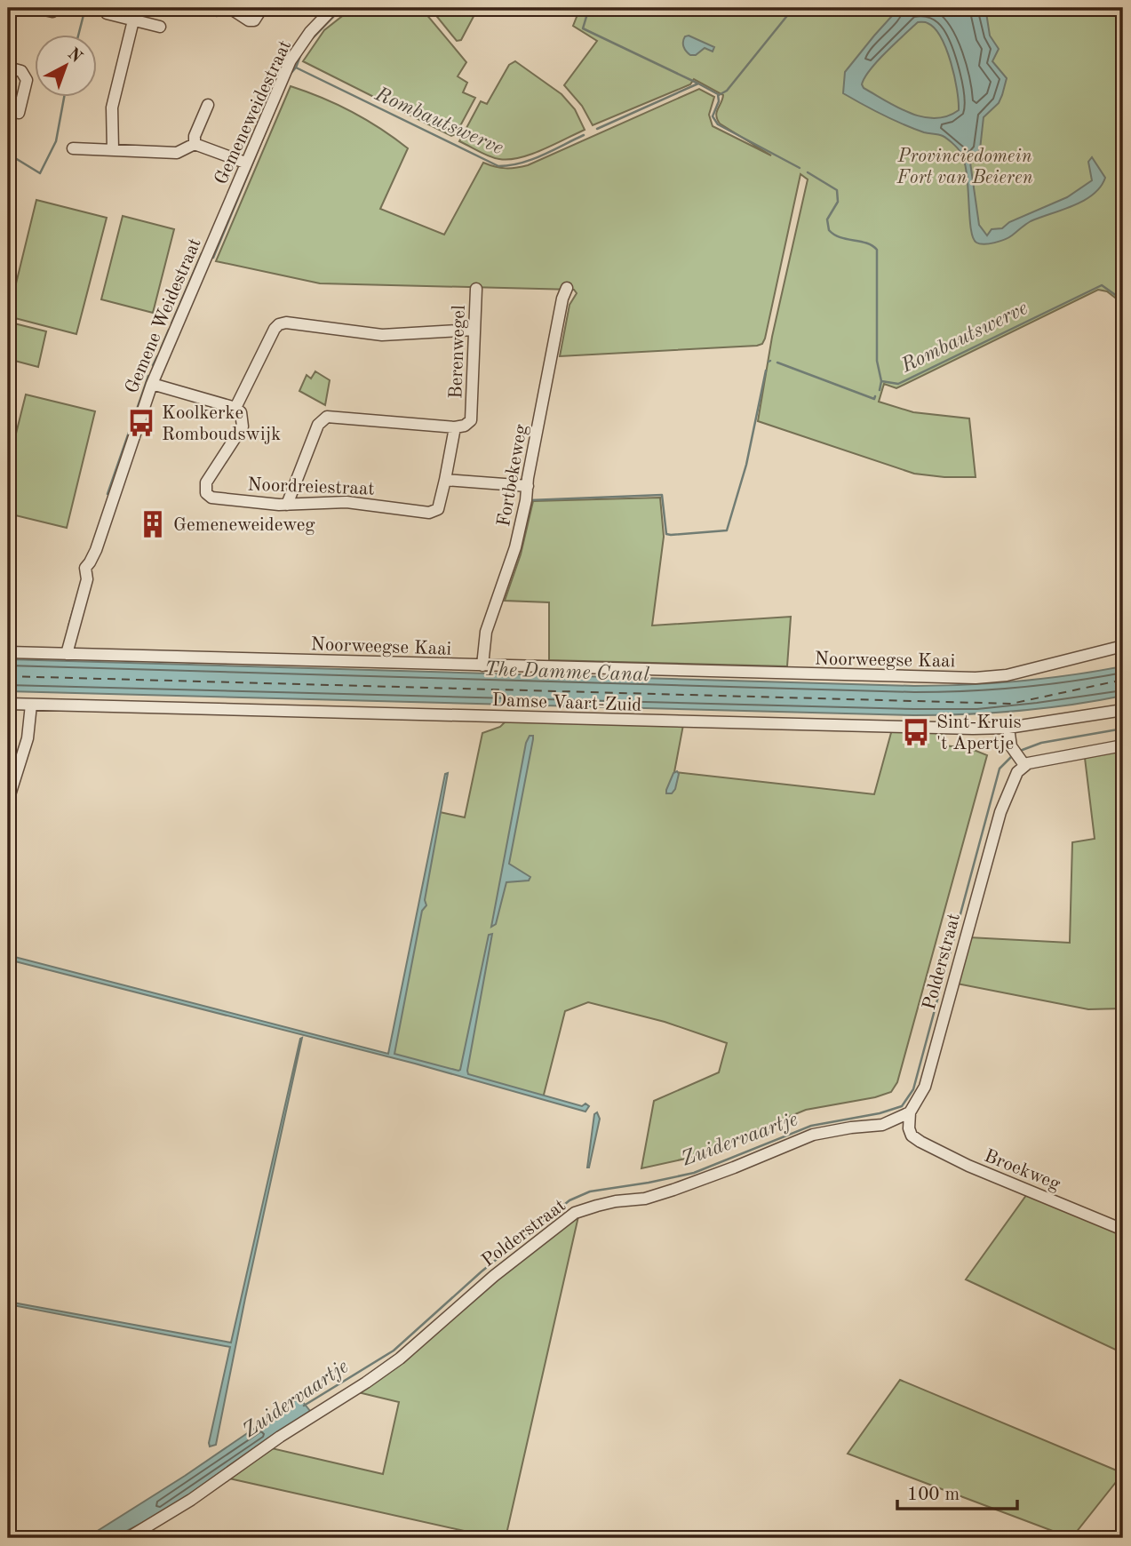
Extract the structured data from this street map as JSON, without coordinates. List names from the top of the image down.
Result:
{
  "streets": {
    "street": [
      "Gemeneweidestraat",
      "Gemene Weidestraat",
      "Berenwegel",
      "Fortbekeweg",
      "Noordreiestraat",
      "Noorweegse Kaai",
      "Damse Vaart-Zuid",
      "Polderstraat",
      "Broekweg"
    ]
  },
  "crossings": [
    ["Gemeneweidestraat", "Gemene Weidestraat"],
    ["Gemene Weidestraat", "Noorweegse Kaai"],
    ["Berenwegel", "Noordreiestraat"],
    ["Fortbekeweg", "Noorweegse Kaai"],
    ["Polderstraat", "Broekweg"]
  ],
  "water": ["Rombautswerve", "The Damme Canal", "Zuidervaartje"],
  "parks": ["Provinciedomein Fort van Beieren"],
  "places": {
    "bus stop": ["Koolkerke Romboudswijk", "Sint-Kruis 't Apertje"],
    "building": ["Gemeneweideweg"]
  },
  "scale_bar": "100 m",
  "north": "top right"
}
